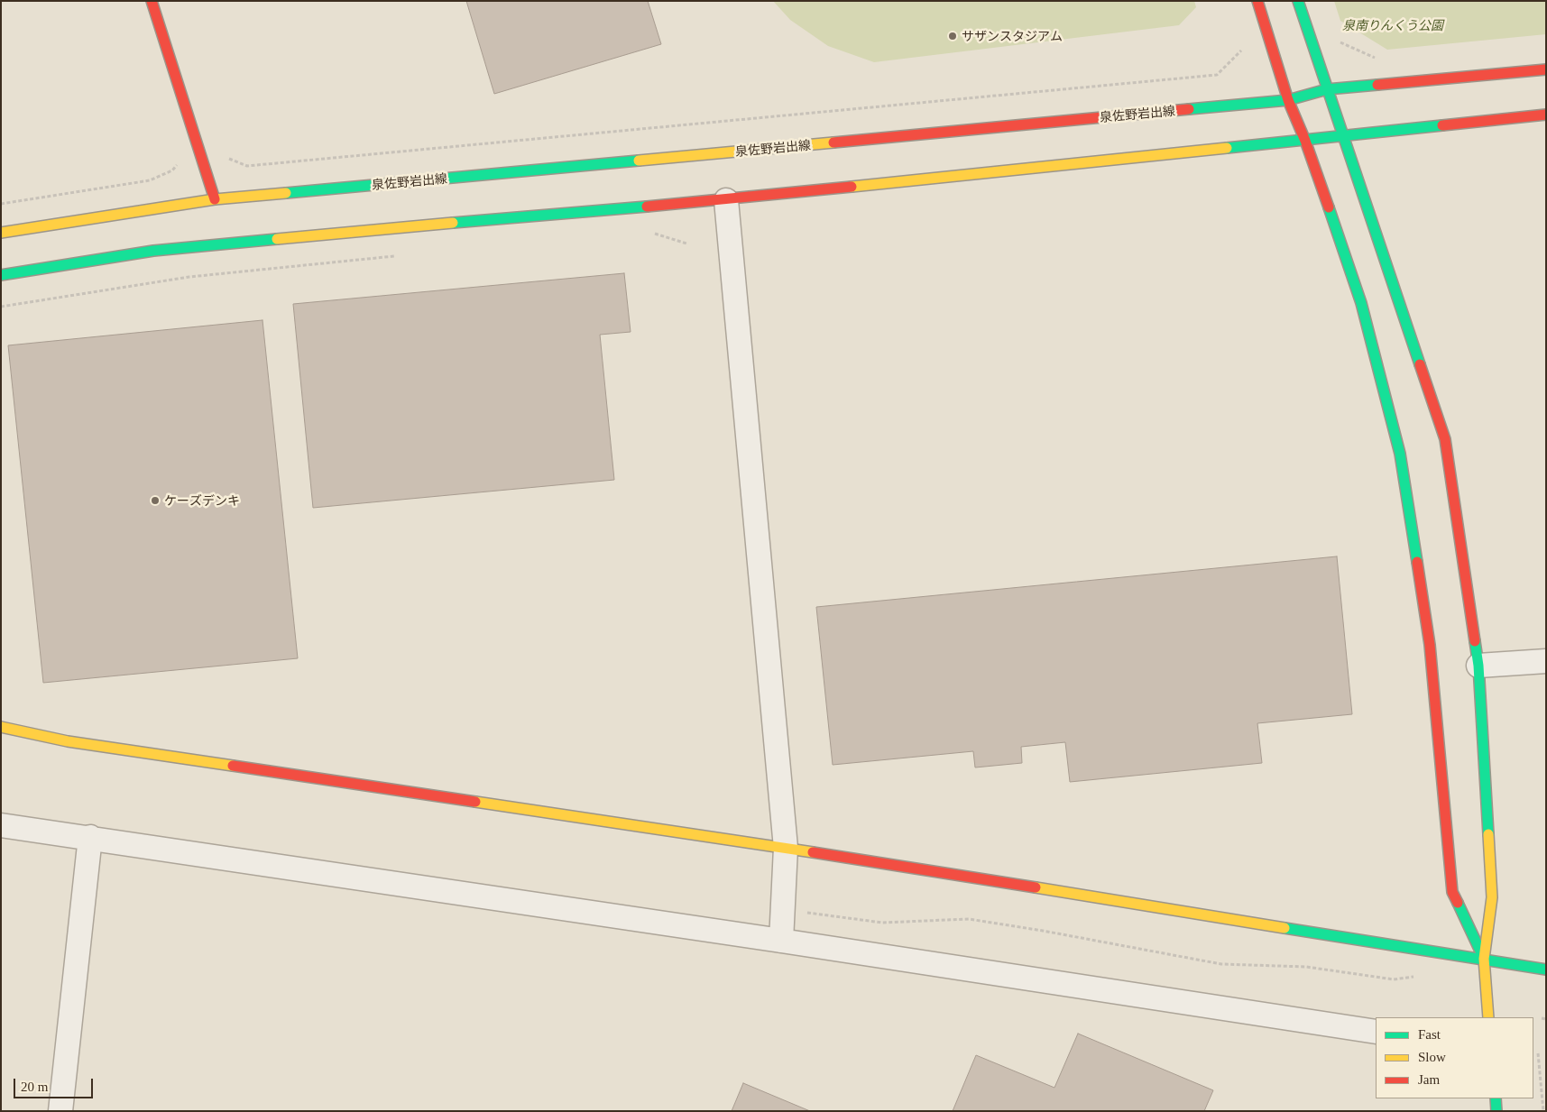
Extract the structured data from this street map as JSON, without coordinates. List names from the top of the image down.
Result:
{
  "streets": {
    "street": ["泉佐野岩出線"]
  },
  "parks": ["泉南りんくう公園"],
  "places": ["サザンスタジアム", "ケーズデンキ"],
  "legend": ["Fast", "Slow", "Jam"],
  "scale_bar": "20 m"
}
